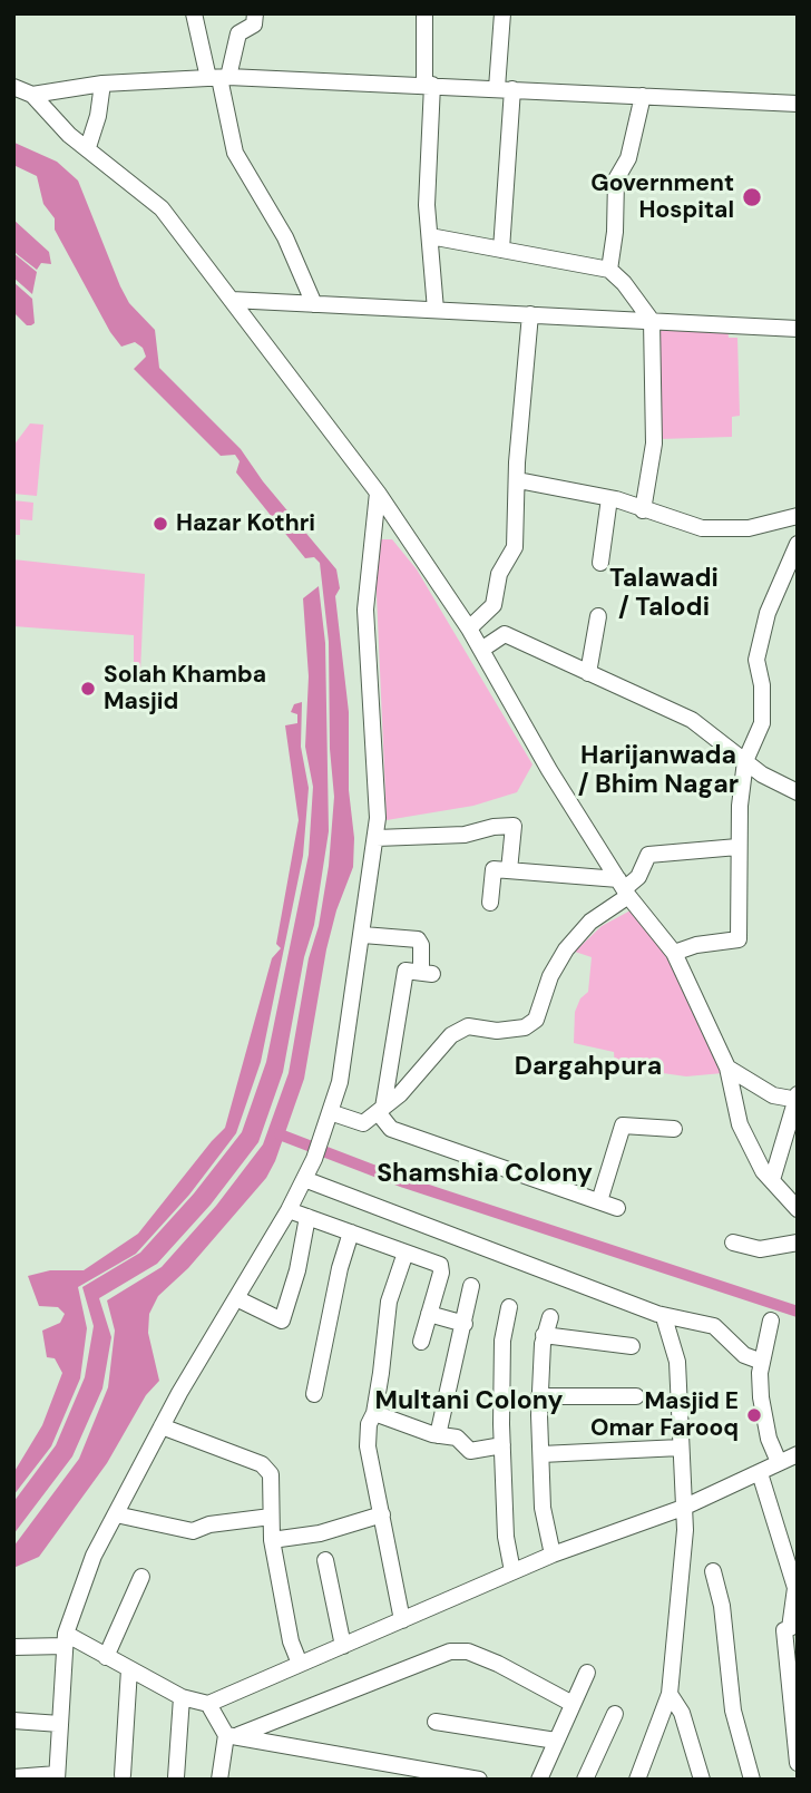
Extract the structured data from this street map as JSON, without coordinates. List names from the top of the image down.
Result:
{
  "districts": [
    "Talawadi / Talodi",
    "Harijanwada / Bhim Nagar",
    "Dargahpura",
    "Shamshia Colony",
    "Multani Colony"
  ],
  "places": [
    "Government Hospital",
    "Hazar Kothri",
    "Solah Khamba Masjid",
    "Masjid E Omar Farooq"
  ]
}
